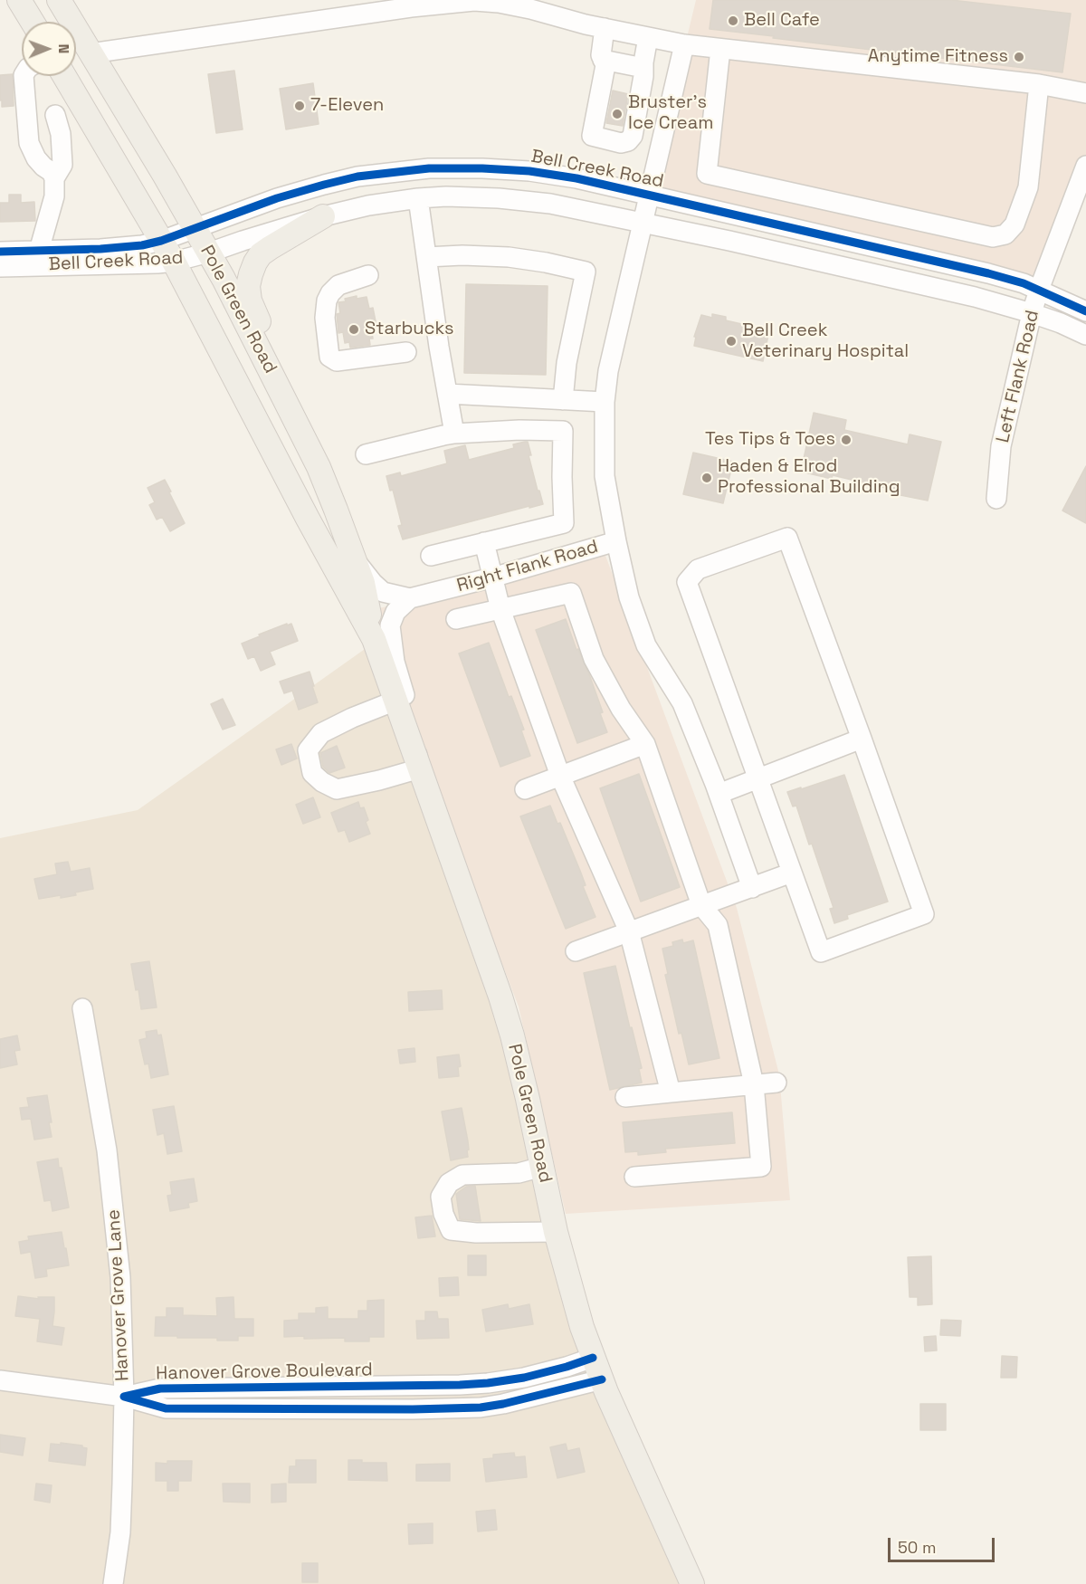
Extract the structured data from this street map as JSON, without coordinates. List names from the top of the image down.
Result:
{
  "streets": {
    "main road": ["Pole Green Road"],
    "street": [
      "Bell Creek Road",
      "Left Flank Road",
      "Right Flank Road",
      "Hanover Grove Lane",
      "Hanover Grove Boulevard"
    ]
  },
  "crossings": [
    ["Bell Creek Road", "Pole Green Road"],
    ["Bell Creek Road", "Left Flank Road"],
    ["Bell Creek Road", "Right Flank Road"],
    ["Pole Green Road", "Hanover Grove Boulevard"],
    ["Hanover Grove Lane", "Hanover Grove Boulevard"]
  ],
  "places": [
    "Bell Cafe",
    "Anytime Fitness",
    "7-Eleven",
    "Bruster's Ice Cream",
    "Starbucks",
    "Bell Creek Veterinary Hospital",
    "Tes Tips & Toes",
    "Haden & Elrod Professional Building"
  ],
  "scale_bar": "50 m",
  "north": "right"
}
